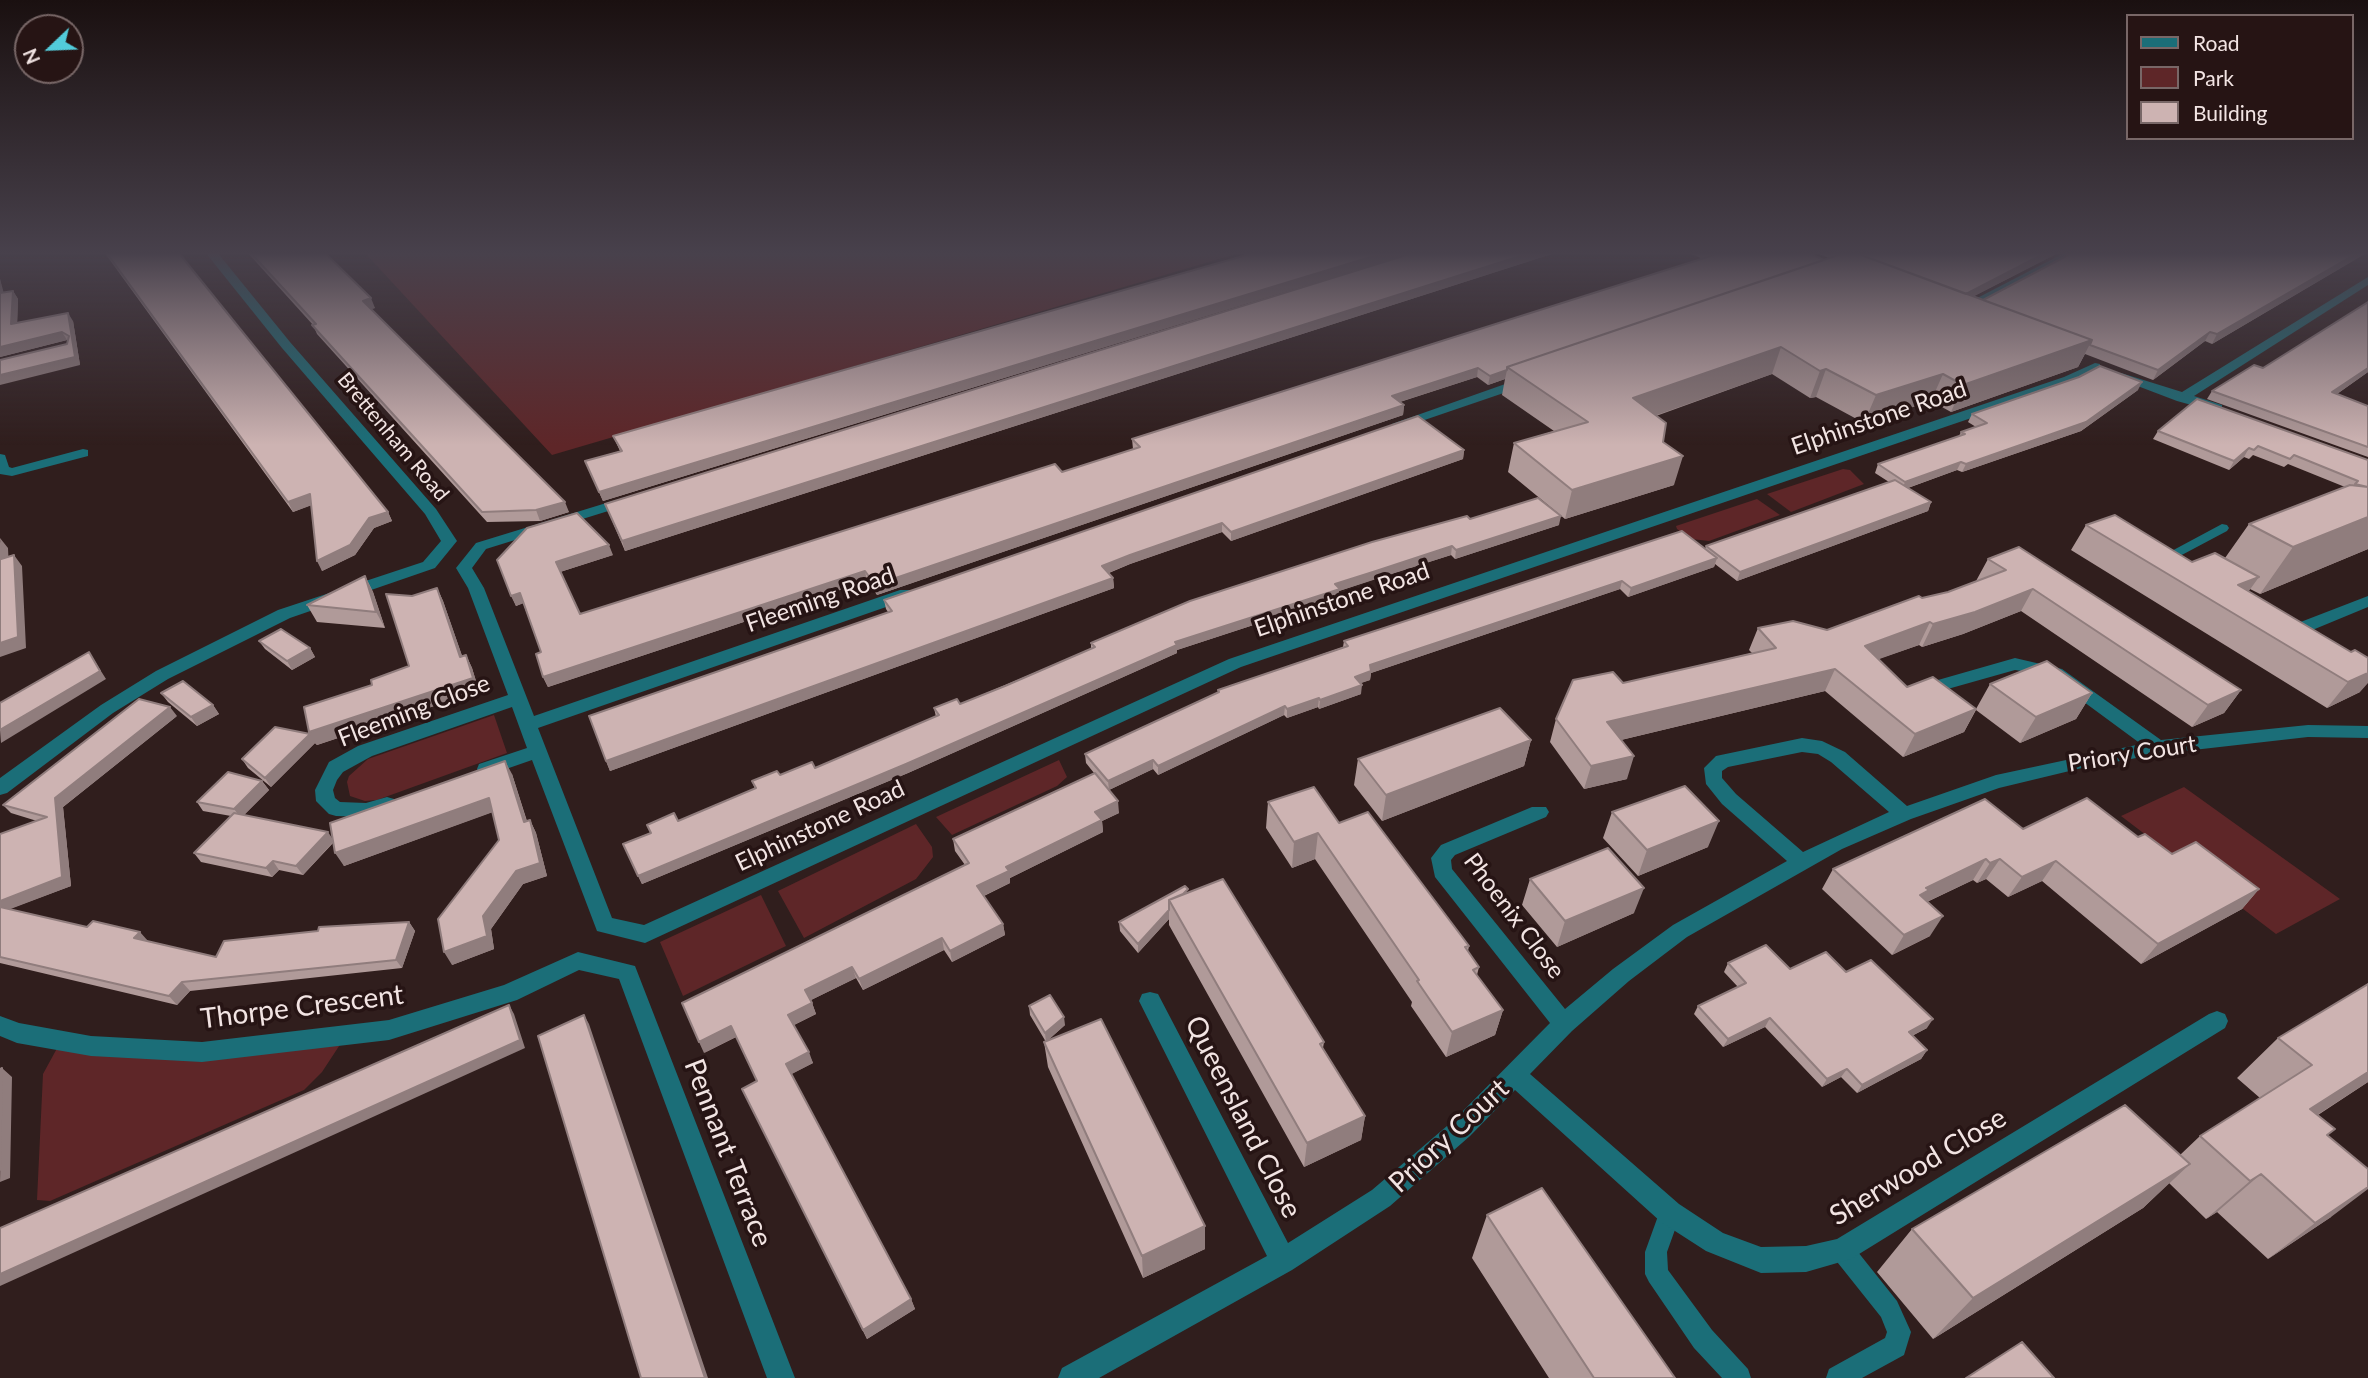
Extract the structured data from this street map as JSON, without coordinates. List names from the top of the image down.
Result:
{
  "streets": {
    "street": [
      "Elphinstone Road",
      "Brettenham Road",
      "Fleeming Road",
      "Fleeming Close",
      "Priory Court",
      "Phoenix Close",
      "Thorpe Crescent",
      "Queensland Close",
      "Pennant Terrace",
      "Sherwood Close"
    ]
  },
  "crossings": [
    ["Priory Court", "Phoenix Close"],
    ["Priory Court", "Queensland Close"],
    ["Priory Court", "Sherwood Close"],
    ["Thorpe Crescent", "Pennant Terrace"]
  ],
  "legend": ["Road", "Park", "Building"],
  "north": "bottom left"
}
